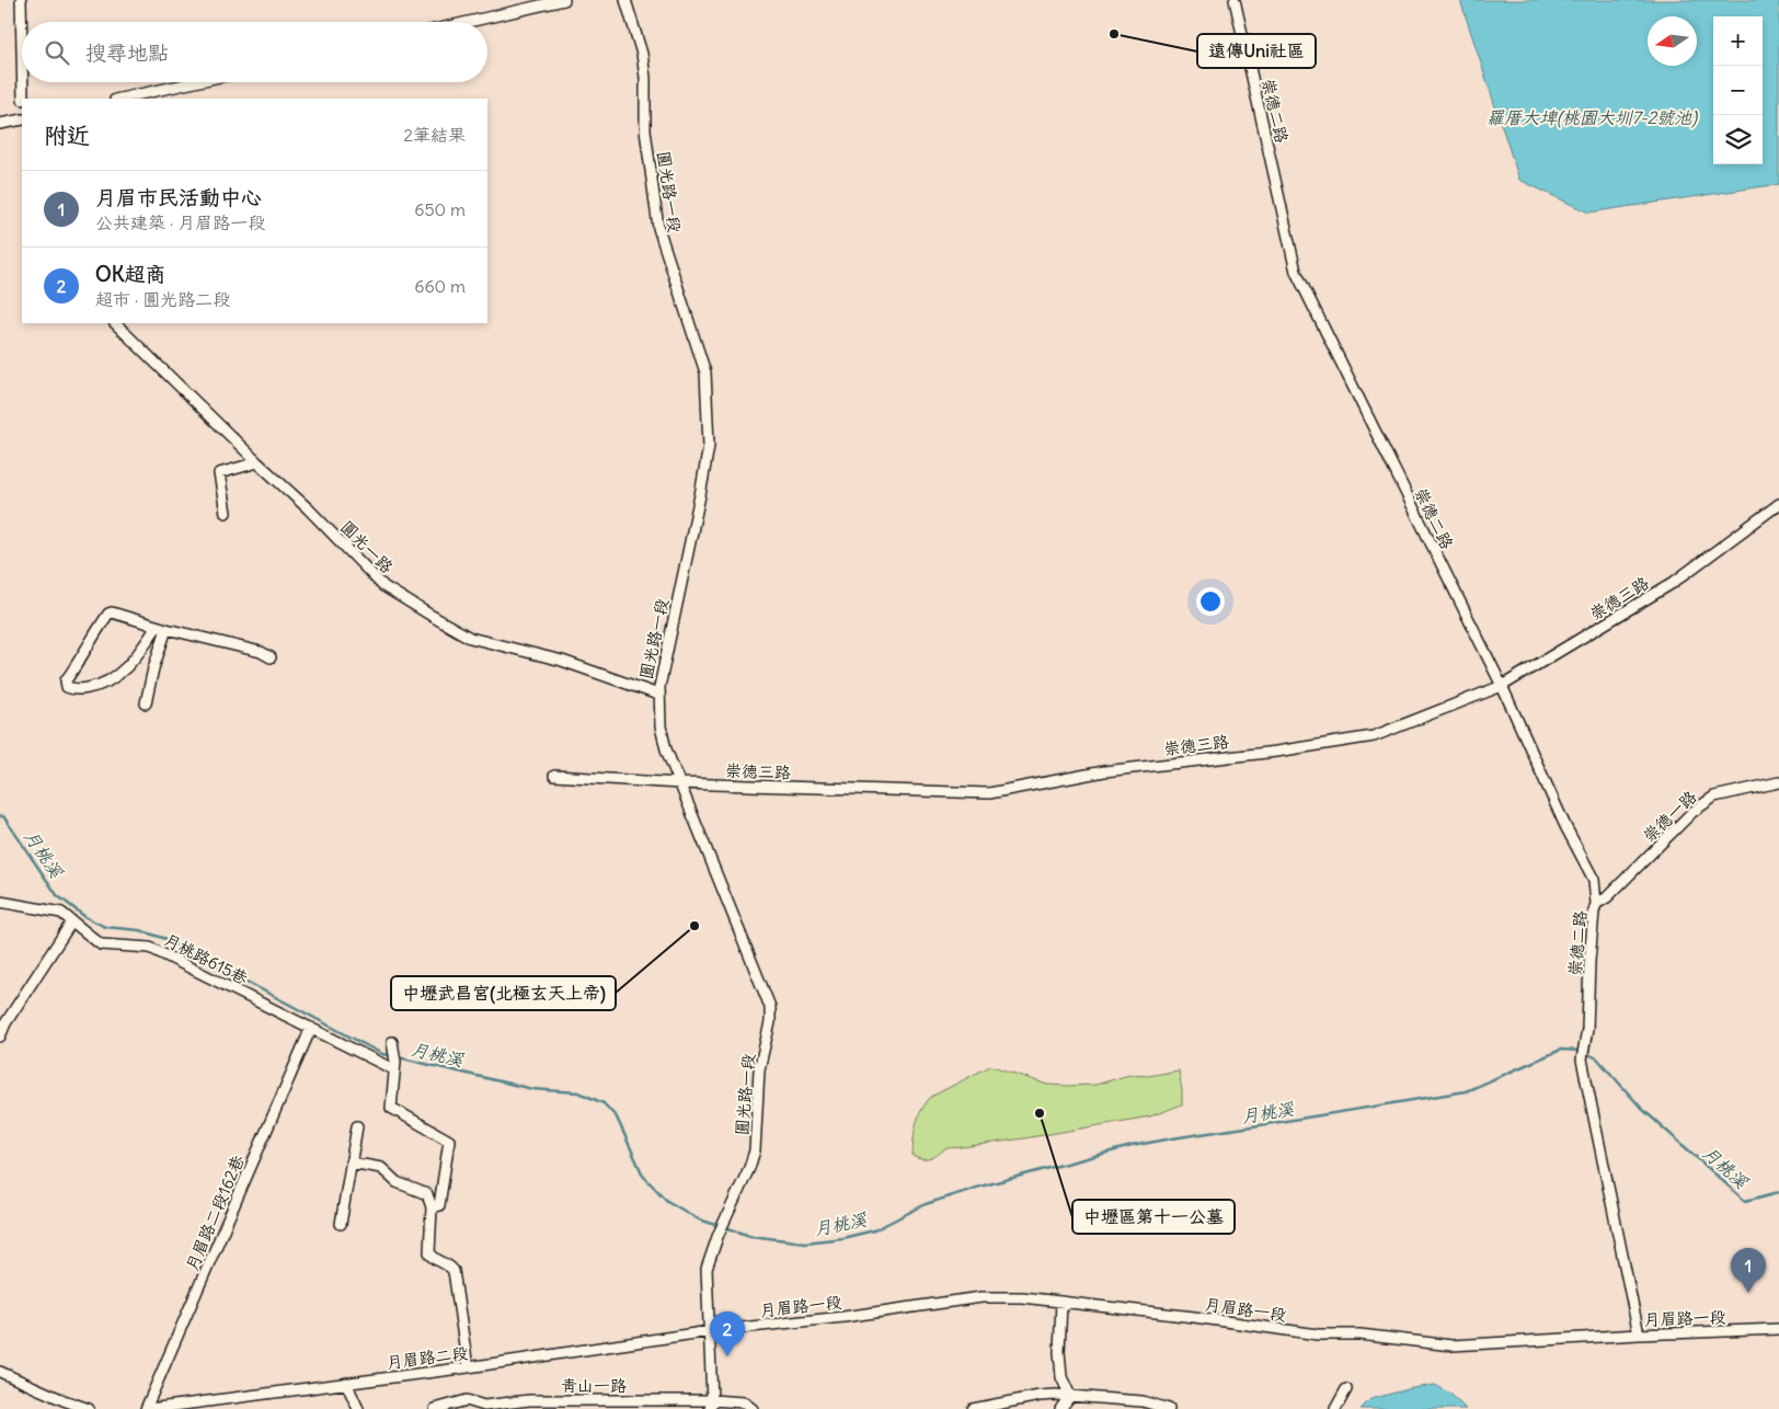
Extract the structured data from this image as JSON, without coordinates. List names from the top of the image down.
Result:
{
  "streets": {
    "street": [
      "崇德二路",
      "圓光路一段",
      "圓光一路",
      "崇德三路",
      "崇德一路",
      "月桃路615巷",
      "月眉路二段162巷",
      "月眉路一段",
      "月眉路二段",
      "青山一路"
    ]
  },
  "crossings": [
    ["崇德二路", "崇德三路"],
    ["崇德二路", "崇德一路"],
    ["崇德二路", "月眉路一段"],
    ["圓光路一段", "圓光一路"],
    ["圓光路一段", "崇德三路"],
    ["圓光路一段", "月眉路一段"],
    ["圓光路一段", "月眉路二段"],
    ["圓光路一段", "青山一路"],
    ["月桃路615巷", "月眉路二段162巷"],
    ["月眉路二段162巷", "月眉路二段"],
    ["月眉路一段", "月眉路二段"]
  ],
  "water": ["羅厝大埤(桃園大圳7-2號池)", "月桃溪"],
  "places": ["遠傳Uni社區", "中壢武昌宮(北極玄天上帝)", "中壢區第十一公墓"],
  "north": "left",
  "page": {
    "map_buttons": ["+", "−"],
    "search": "搜尋地點",
    "heading": ["附近", "2筆結果"],
    "list": [
      {
        "mark": "1",
        "name": "月眉市民活動中心",
        "note": "公共建築 · 月眉路一段",
        "value": "650 m"
      },
      {
        "mark": "2",
        "name": "OK超商",
        "note": "超市 · 圓光路二段",
        "value": "660 m"
      }
    ],
    "pins": ["1", "2"]
  }
}
